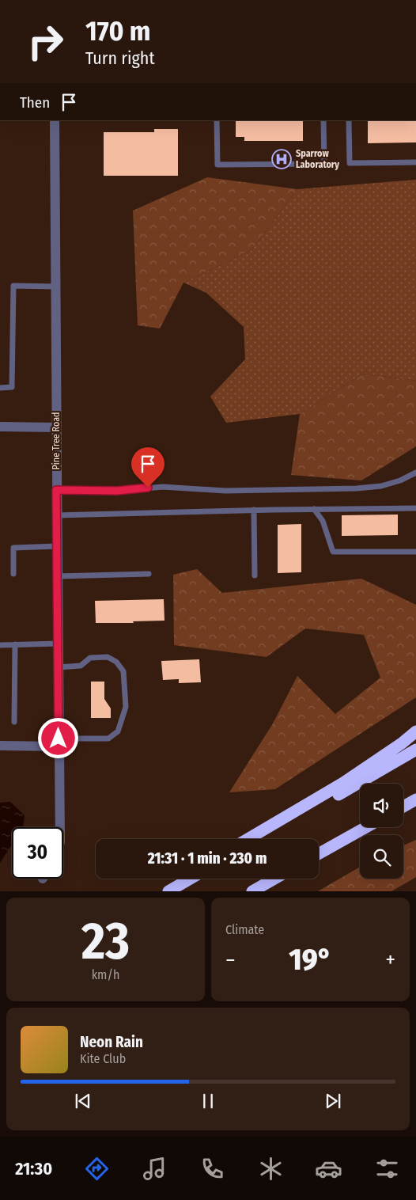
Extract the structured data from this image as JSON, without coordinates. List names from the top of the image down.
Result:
{
  "streets": {
    "street": ["Pine Tree Road"]
  },
  "places": {
    "hospital": ["Sparrow Laboratory"]
  },
  "page": {
    "turn": ["170 m", "Turn right"],
    "then": "Then",
    "limit": "30",
    "trip": "21:31 · 1 min · 230 m",
    "tile": [
      ["23", "km/h"],
      "Climate"
    ],
    "heat": ["−", "19°", "+"],
    "song": ["Neon Rain", "Kite Club"],
    "tabs": "21:30"
  }
}
